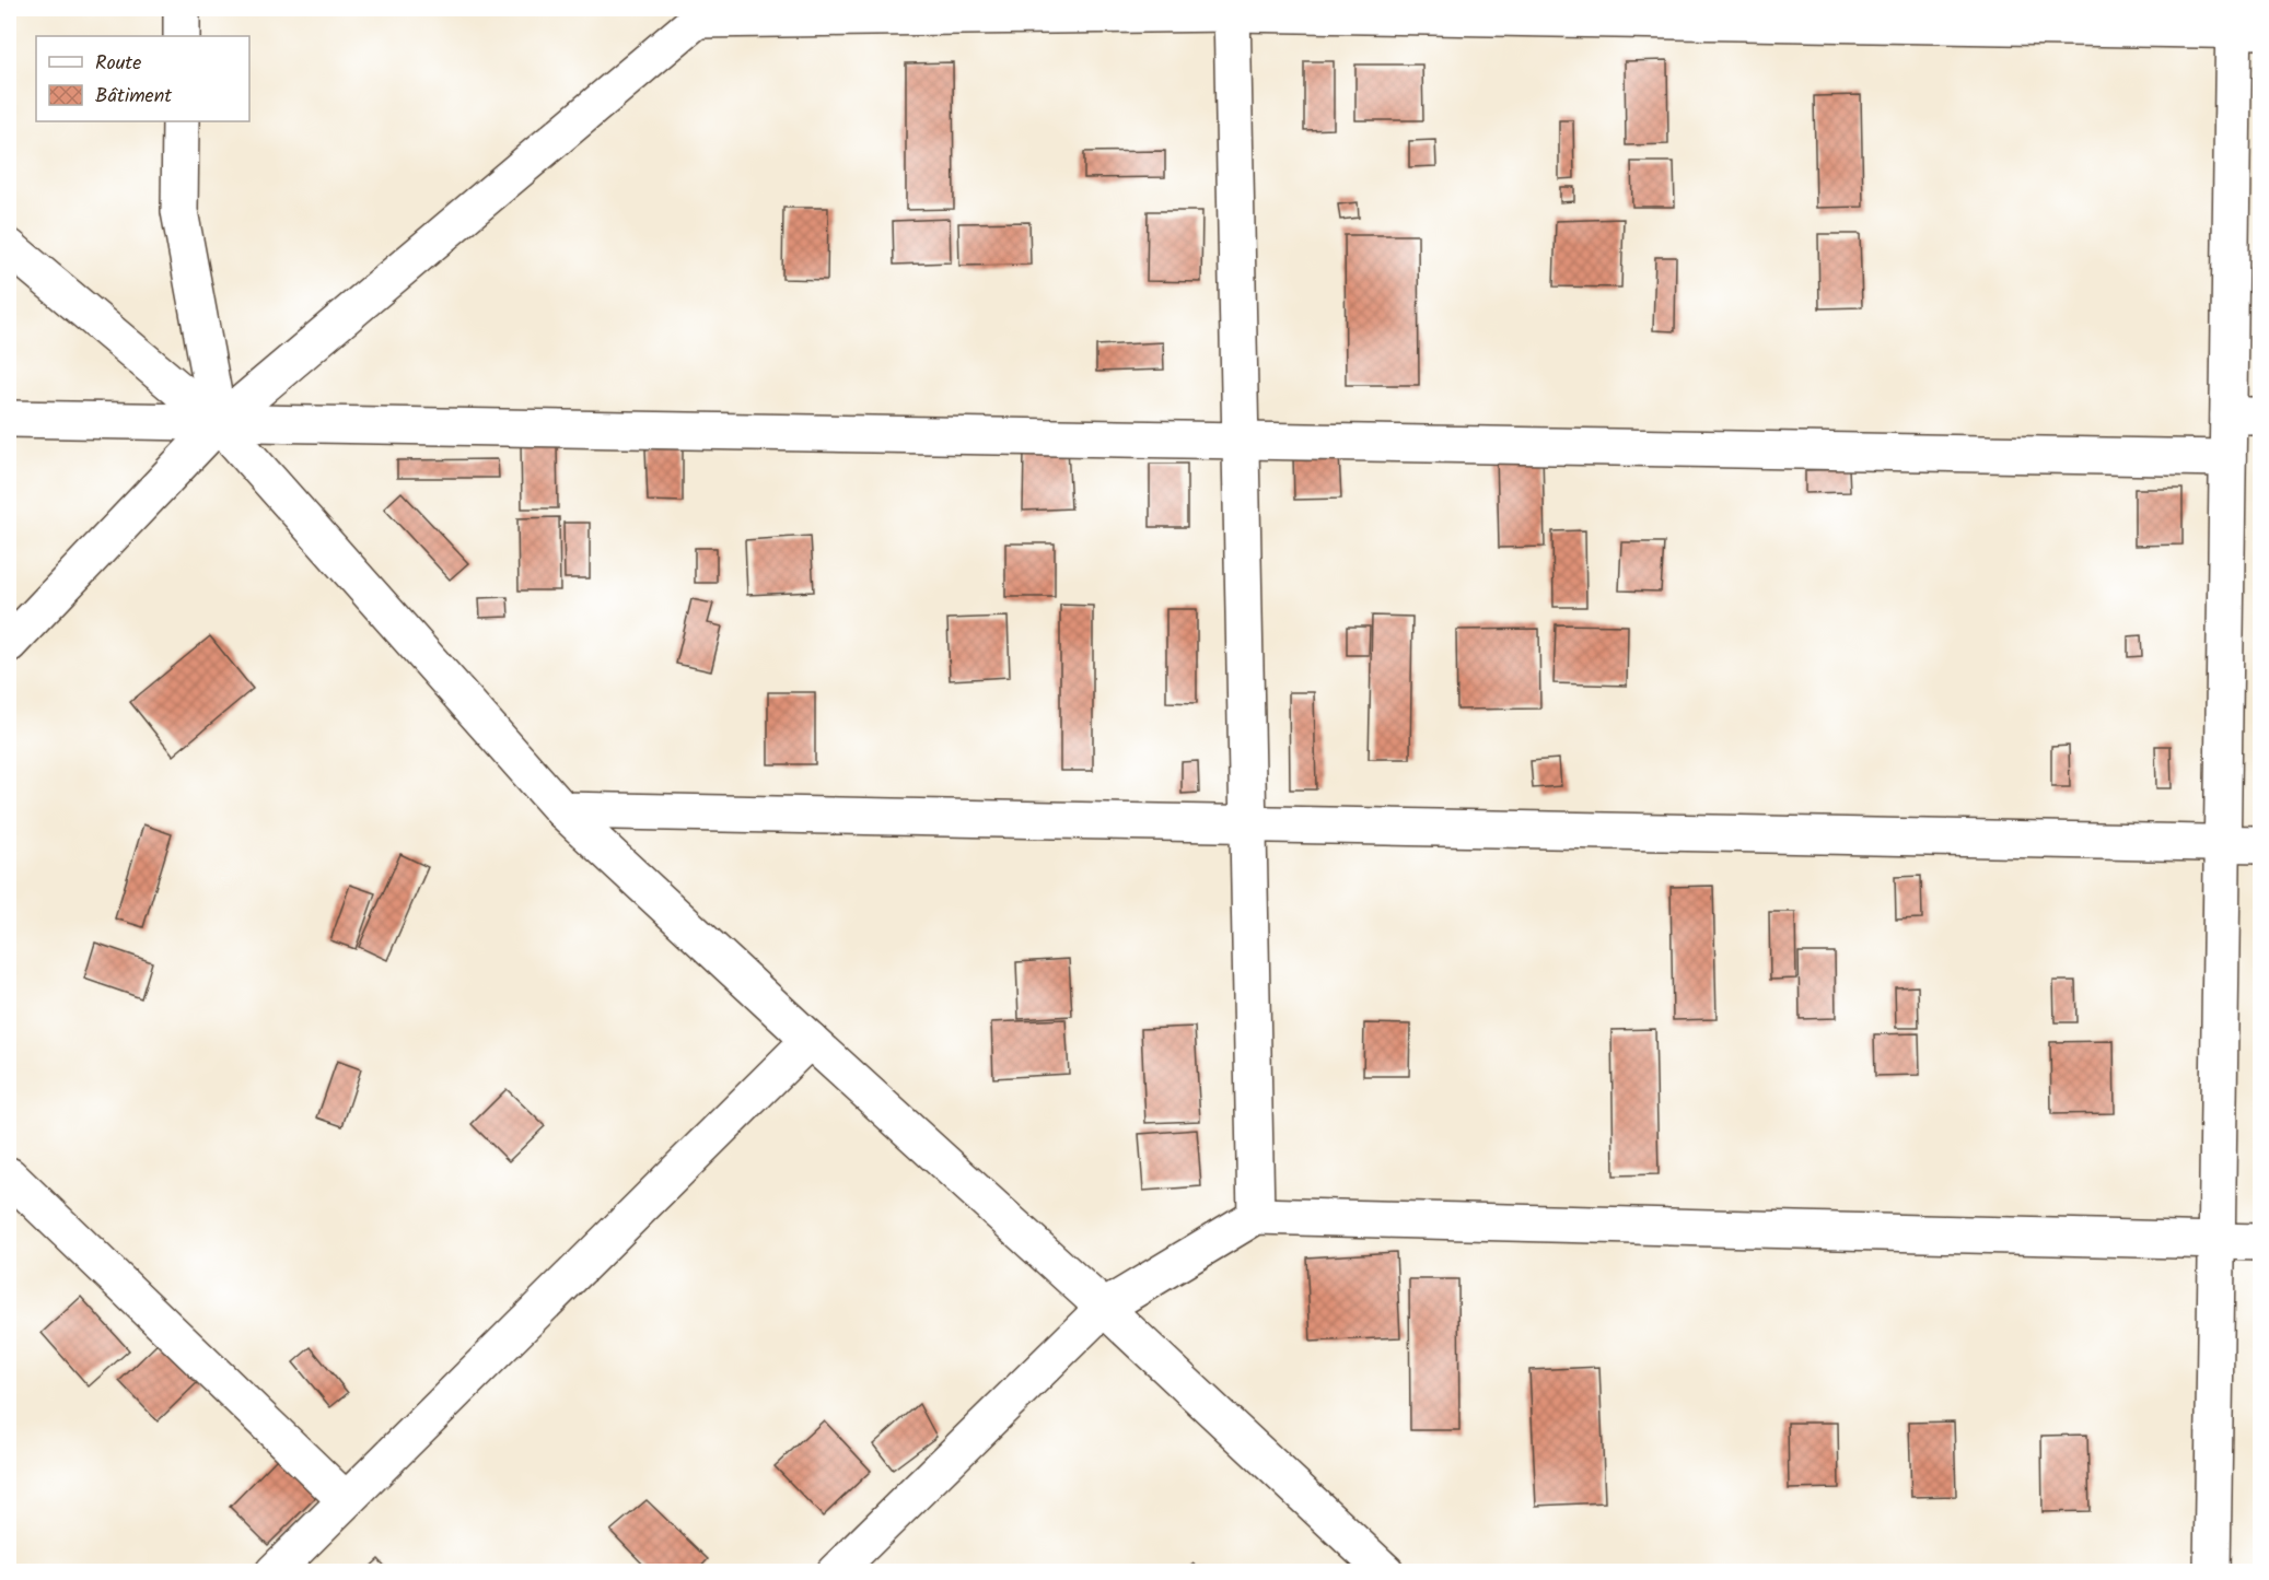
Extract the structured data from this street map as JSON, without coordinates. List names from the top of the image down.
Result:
{
  "legend": ["Route", "Bâtiment"]
}
